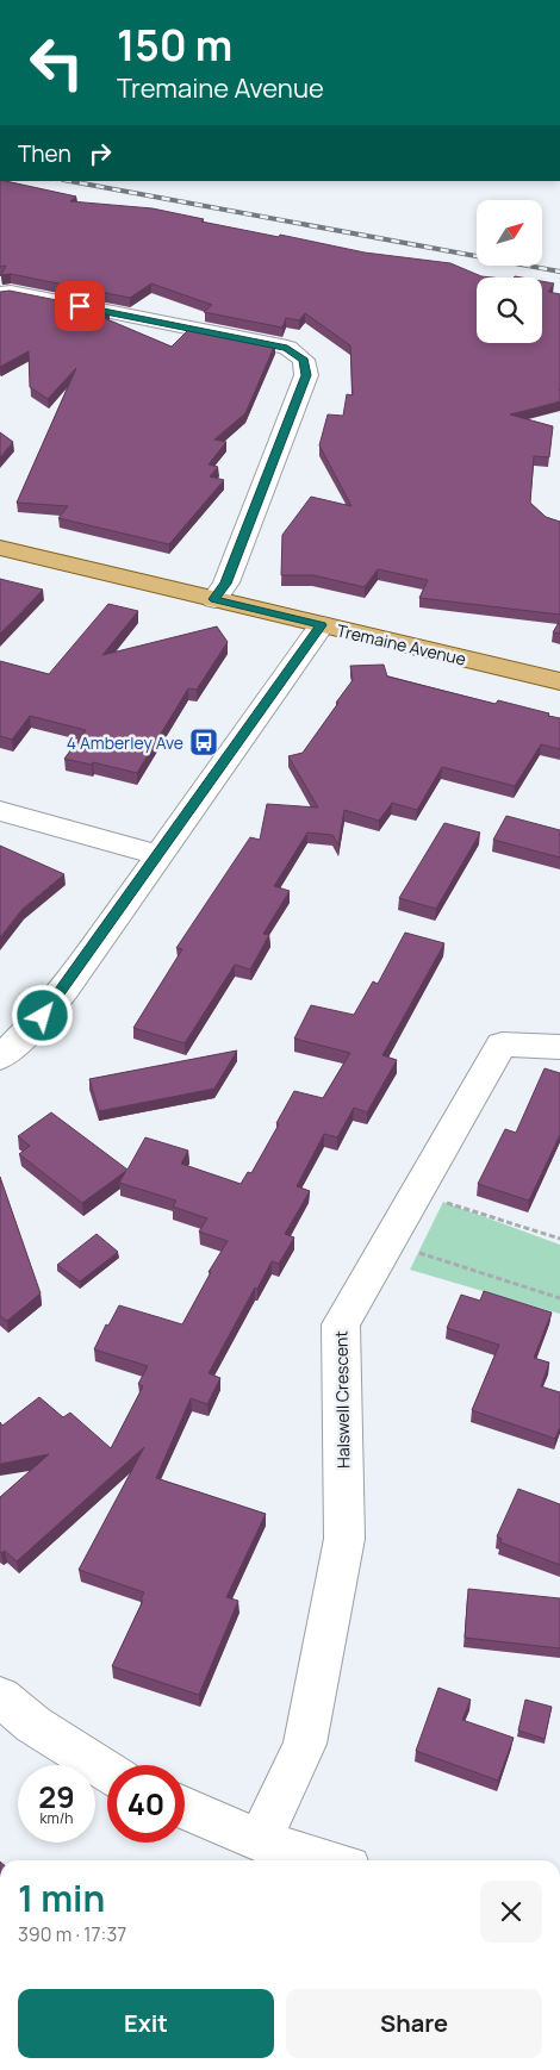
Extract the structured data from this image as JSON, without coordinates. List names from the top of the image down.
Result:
{
  "streets": {
    "main road": ["Tremaine Avenue"],
    "street": ["Halswell Crescent"]
  },
  "places": {
    "bus stop": ["4 Amberley Ave"]
  },
  "north": "top right",
  "page": {
    "turn": ["150 m", "Tremaine Avenue"],
    "then": "Then",
    "speed": "29 km/h",
    "limit": "40",
    "heading": ["1 min", "390 m · 17:37"],
    "buttons": ["Exit", "Share"]
  }
}
